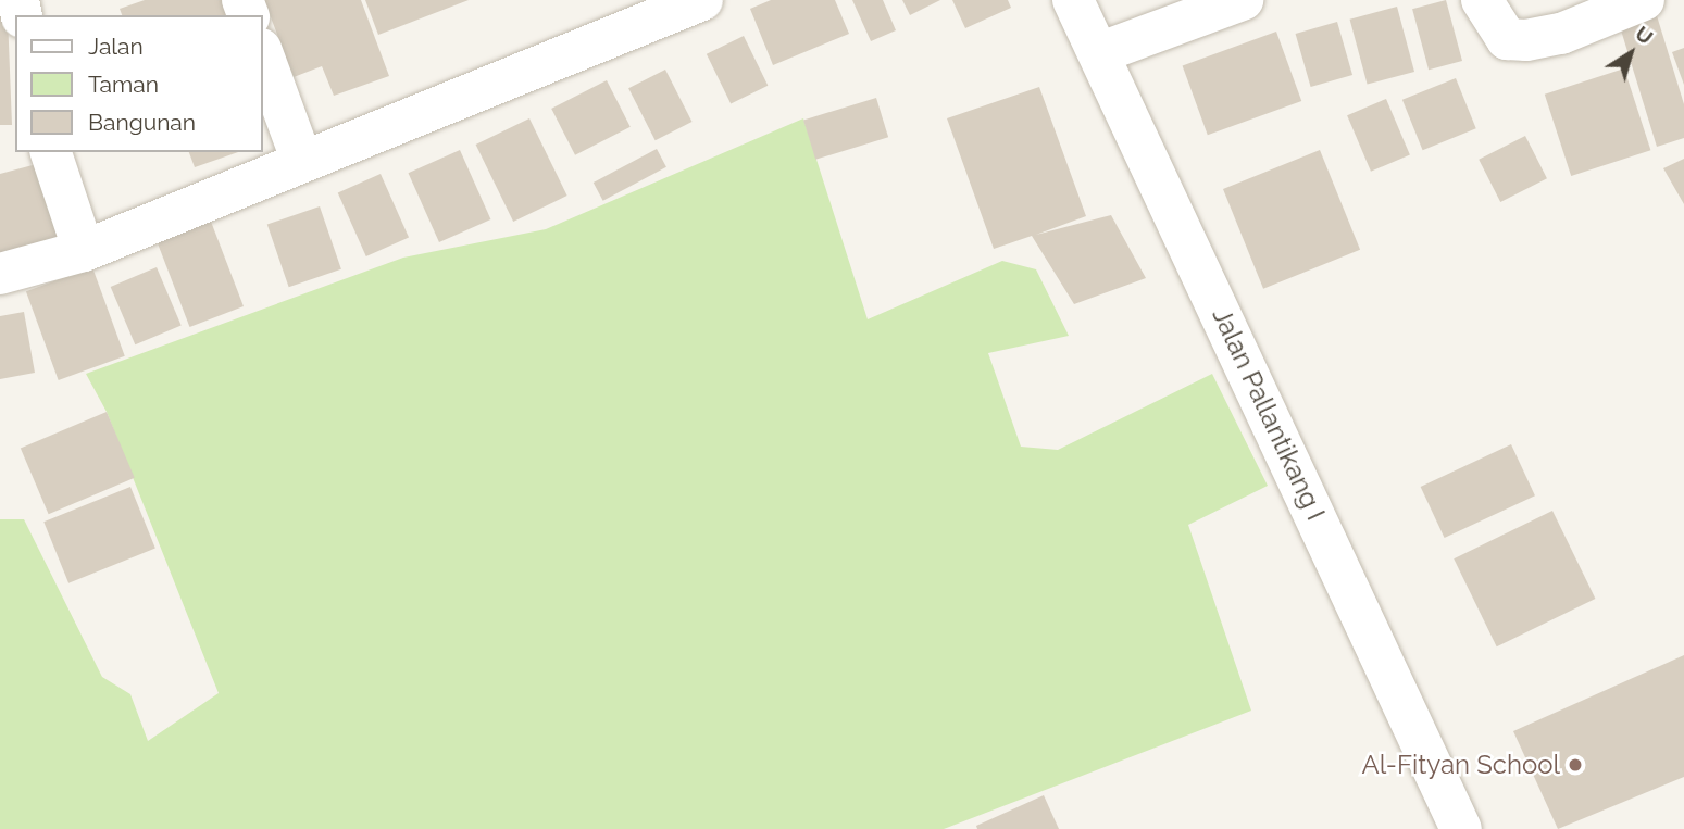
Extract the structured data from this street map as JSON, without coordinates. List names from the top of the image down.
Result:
{
  "streets": {
    "street": ["Jalan Pallantikang I"]
  },
  "places": ["Al-Fityan School"],
  "legend": ["Jalan", "Taman", "Bangunan"],
  "north": "top right"
}
